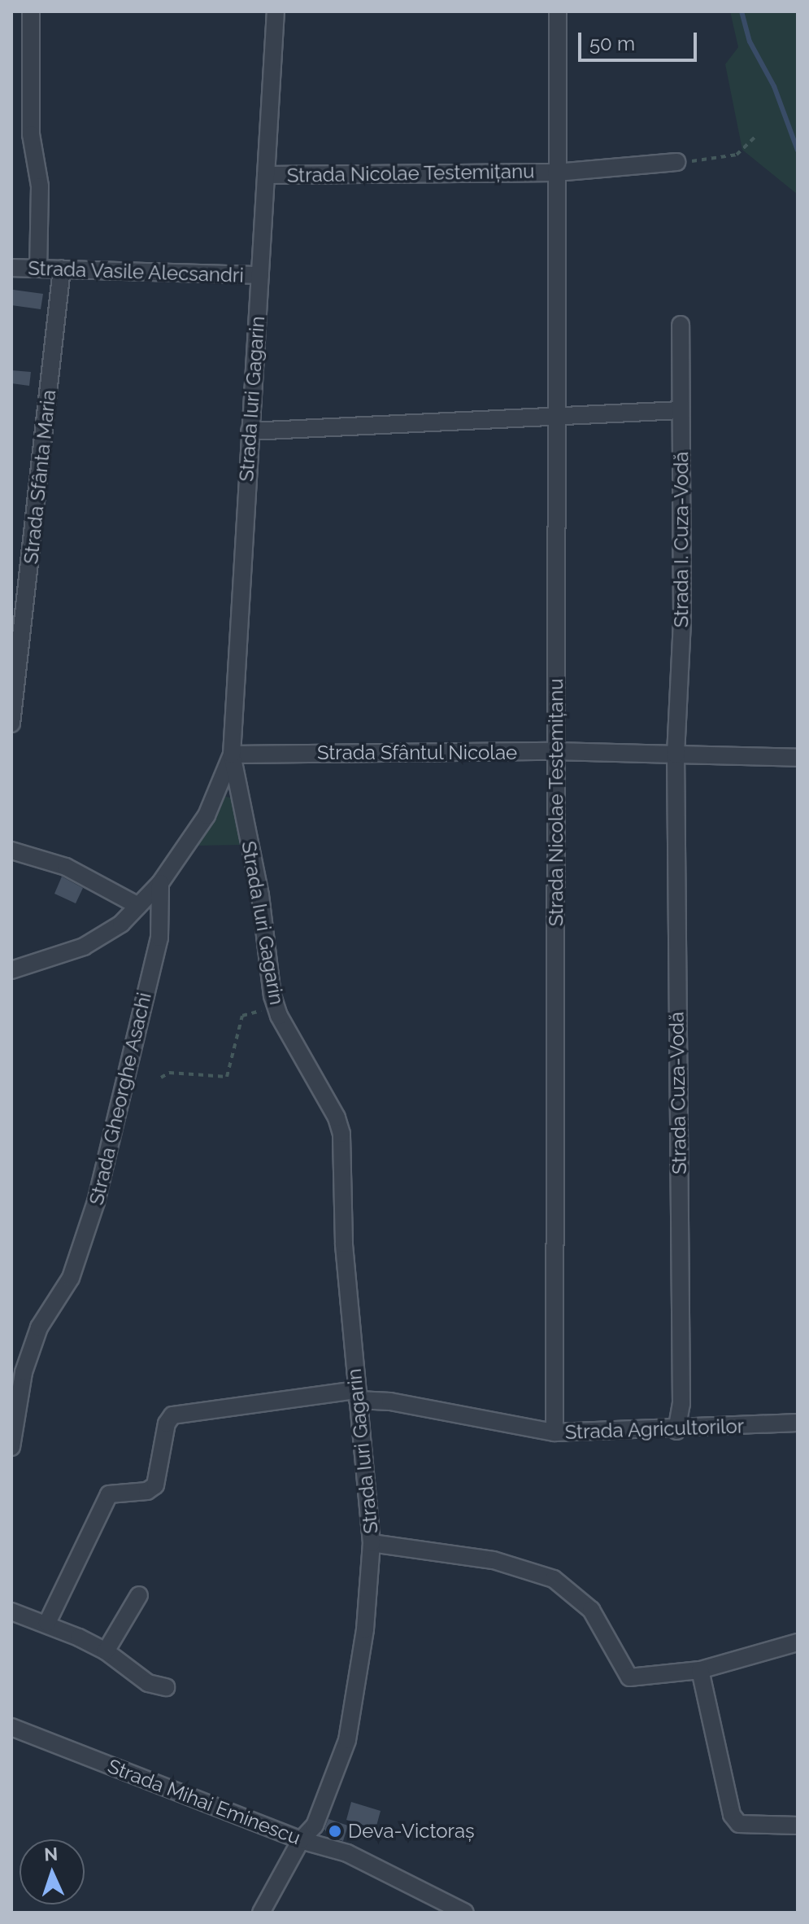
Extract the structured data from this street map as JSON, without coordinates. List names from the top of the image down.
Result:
{
  "streets": {
    "street": [
      "Strada Nicolae Testemițanu",
      "Strada Vasile Alecsandri",
      "Strada Iuri Gagarin",
      "Strada Sfânta Maria",
      "Strada I. Cuza-Vodă",
      "Strada Sfântul Nicolae",
      "Strada Cuza-Vodă",
      "Strada Gheorghe Asachi",
      "Strada Agricultorilor",
      "Strada Mihai Eminescu"
    ]
  },
  "crossings": [
    ["Strada Nicolae Testemițanu", "Strada Iuri Gagarin"],
    ["Strada Nicolae Testemițanu", "Strada Sfântul Nicolae"],
    ["Strada Nicolae Testemițanu", "Strada Agricultorilor"],
    ["Strada Vasile Alecsandri", "Strada Iuri Gagarin"],
    ["Strada Vasile Alecsandri", "Strada Sfânta Maria"],
    ["Strada Iuri Gagarin", "Strada Sfântul Nicolae"],
    ["Strada Iuri Gagarin", "Strada Agricultorilor"],
    ["Strada Iuri Gagarin", "Strada Mihai Eminescu"],
    ["Strada I. Cuza-Vodă", "Strada Sfântul Nicolae"],
    ["Strada I. Cuza-Vodă", "Strada Cuza-Vodă"],
    ["Strada Sfântul Nicolae", "Strada Cuza-Vodă"],
    ["Strada Cuza-Vodă", "Strada Agricultorilor"]
  ],
  "places": ["Deva-Victoraș"],
  "scale_bar": "50 m",
  "north": "top"
}
